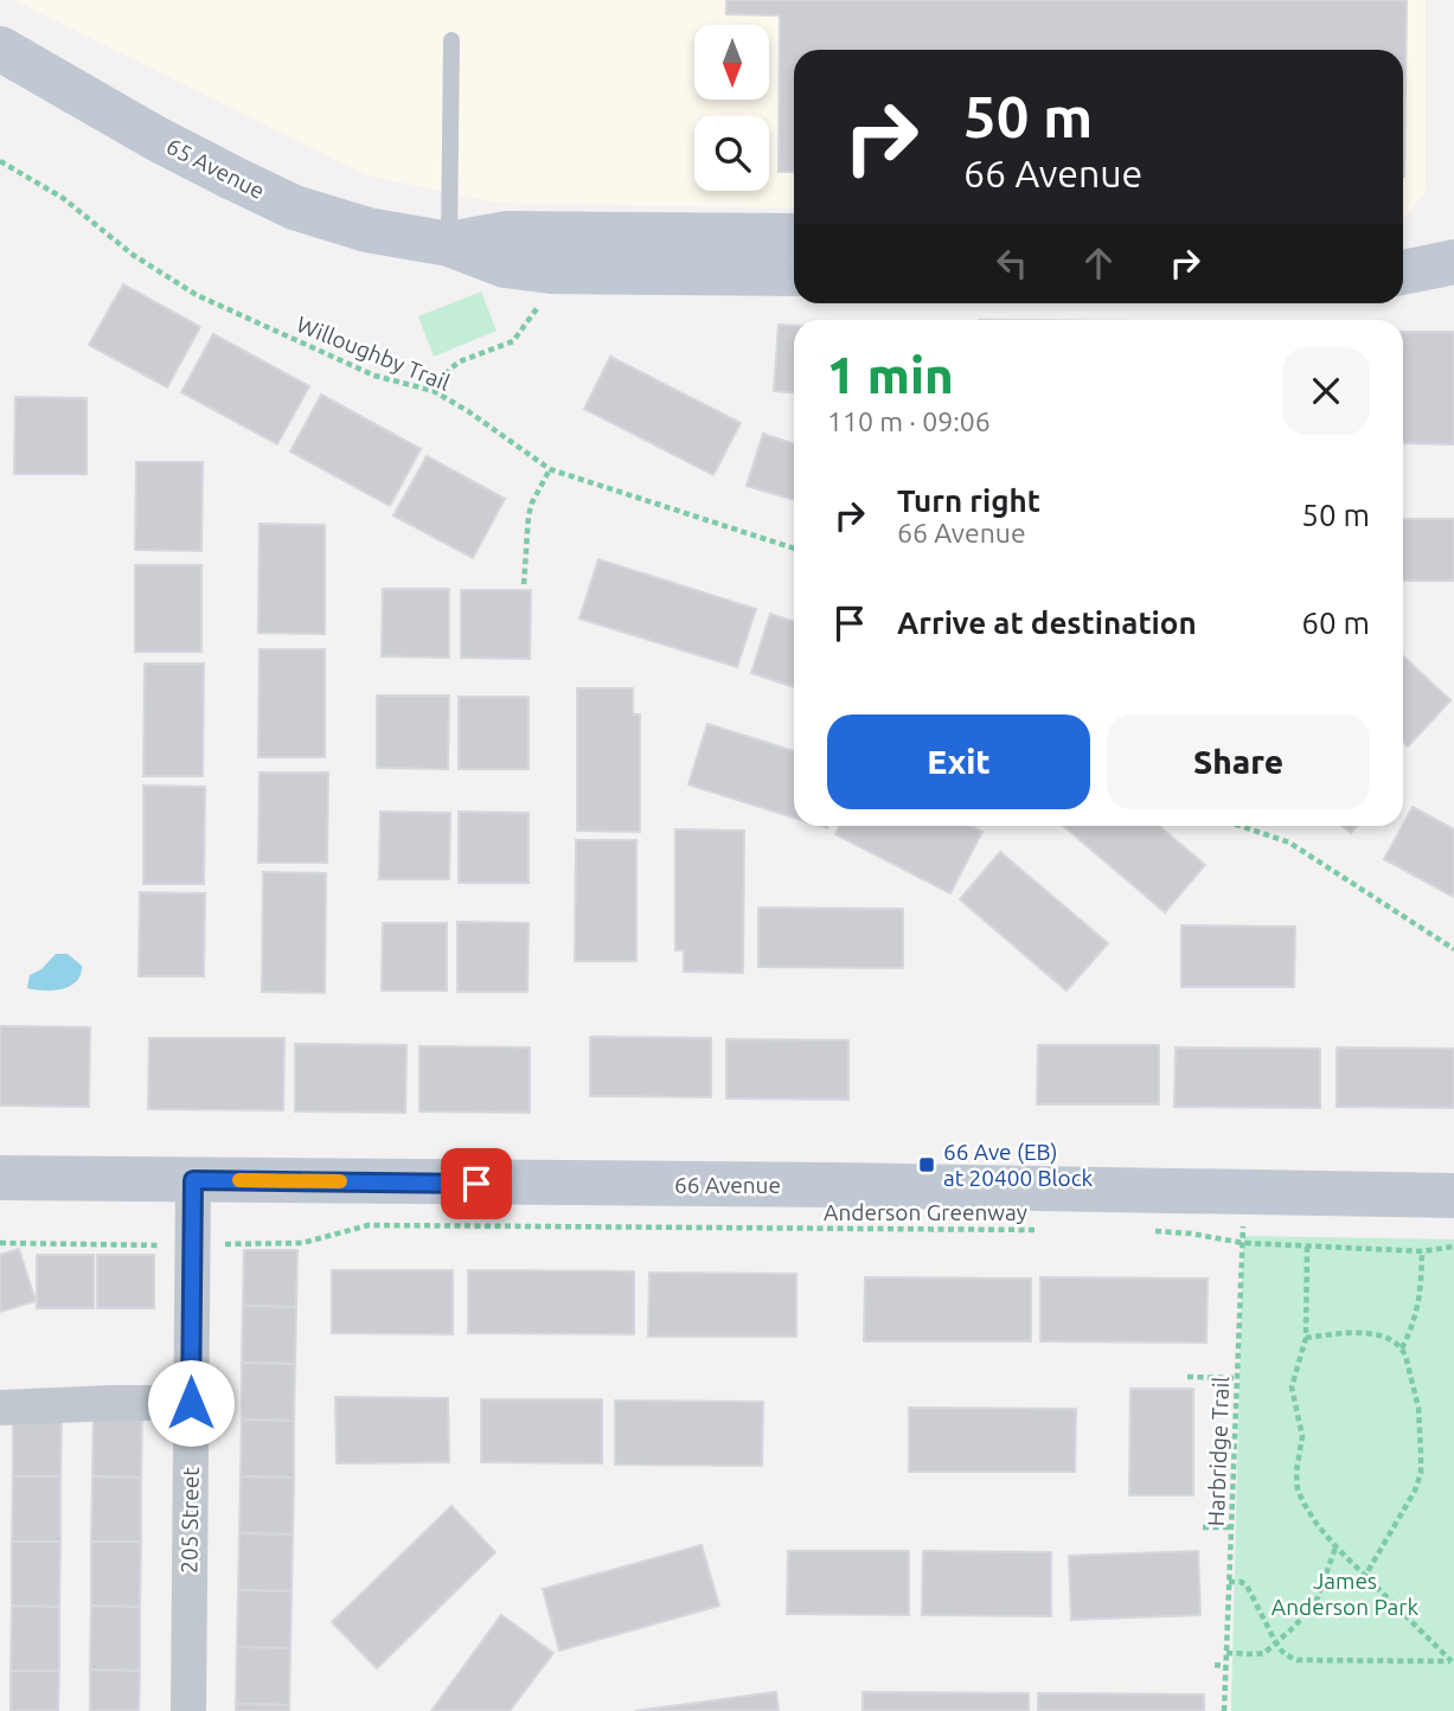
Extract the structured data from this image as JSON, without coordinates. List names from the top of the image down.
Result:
{
  "streets": {
    "street": ["65 Avenue", "66 Avenue", "205 Street"],
    "path": ["Willoughby Trail", "Anderson Greenway", "Harbridge Trail"]
  },
  "crossings": [
    ["66 Avenue", "Harbridge Trail"],
    ["66 Avenue", "205 Street"],
    ["Anderson Greenway", "205 Street"]
  ],
  "parks": ["James Anderson Park"],
  "places": {
    "transit": ["66 Ave (EB) at 20400 Block"]
  },
  "north": "bottom",
  "page": {
    "turn": ["50 m", "66 Avenue"],
    "heading": ["1 min", "110 m · 09:06"],
    "list": [
      {
        "name": "Turn right",
        "note": "66 Avenue",
        "value": "50 m"
      },
      {
        "name": "Arrive at destination",
        "value": "60 m"
      }
    ],
    "buttons": ["Exit", "Share"]
  }
}
